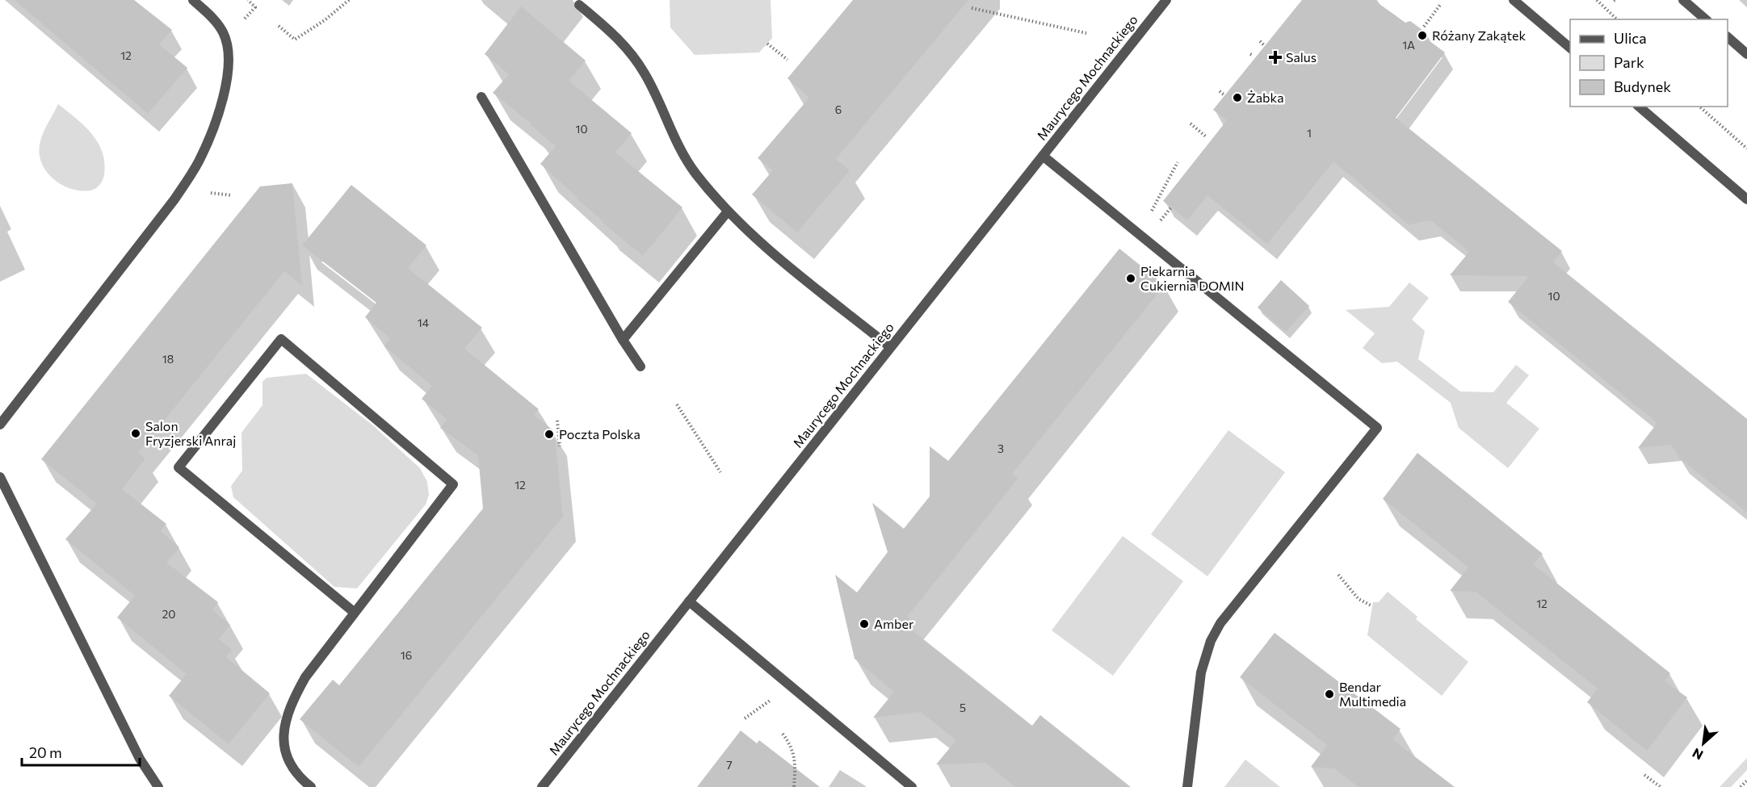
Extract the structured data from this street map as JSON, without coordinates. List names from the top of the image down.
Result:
{
  "streets": {
    "street": ["Maurycego Mochnackiego"]
  },
  "places": {
    "other": [
      "Różany Zakątek",
      "Żabka",
      "Piekarnia Cukiernia DOMIN",
      "Salon Fryzjerski Anraj",
      "Poczta Polska",
      "Amber",
      "Bendar Multimedia"
    ],
    "health": ["Salus"]
  },
  "house_numbers": [
    "1A",
    "12",
    "6",
    "10",
    "1",
    "10",
    "14",
    "18",
    "3",
    "12",
    "12",
    "20",
    "16",
    "5",
    "7"
  ],
  "legend": ["Ulica", "Park", "Budynek"],
  "scale_bar": "20 m",
  "north": "bottom left"
}
